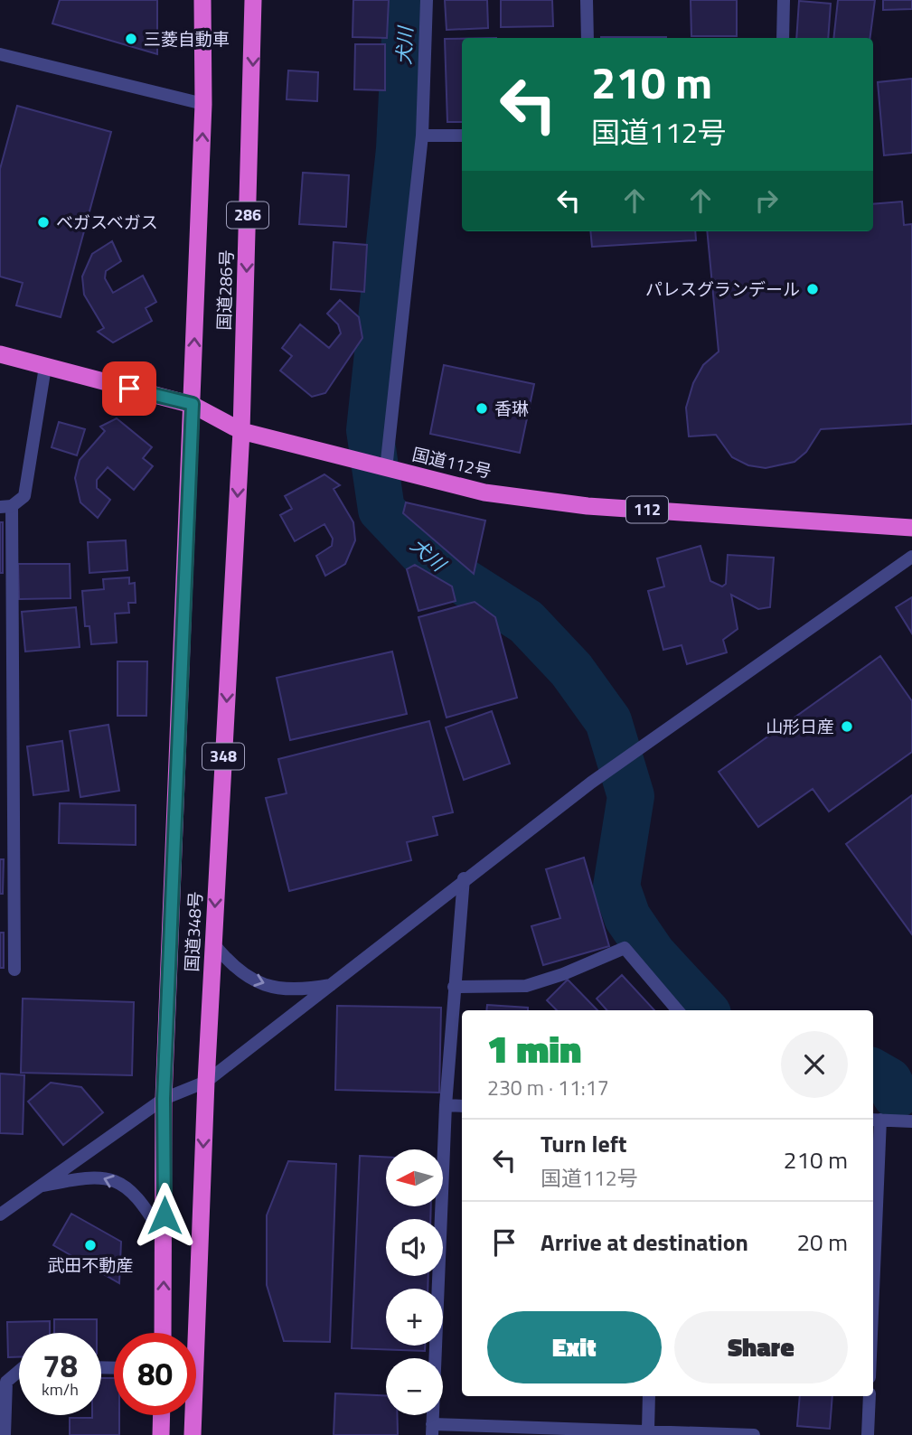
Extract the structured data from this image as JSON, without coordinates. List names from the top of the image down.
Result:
{
  "streets": {
    "highway": [
      "286",
      "国道286号",
      "国道112号",
      "112",
      "348",
      "国道348号"
    ]
  },
  "crossings": [
    ["国道286号", "国道112号"],
    ["国道286号", "国道348号"],
    ["国道112号", "国道348号"]
  ],
  "water": ["犬川"],
  "places": [
    "三菱自動車",
    "ベガスベガス",
    "パレスグランデール",
    "香琳",
    "山形日産",
    "武田不動産"
  ],
  "north": "left",
  "page": {
    "turn": ["210 m", "国道112号"],
    "heading": ["1 min", "230 m · 11:17"],
    "list": [
      {
        "name": "Turn left",
        "note": "国道112号",
        "value": "210 m"
      },
      {
        "name": "Arrive at destination",
        "value": "20 m"
      }
    ],
    "map_buttons": ["+", "−"],
    "buttons": ["Exit", "Share"],
    "speed": "78 km/h",
    "limit": "80"
  }
}
